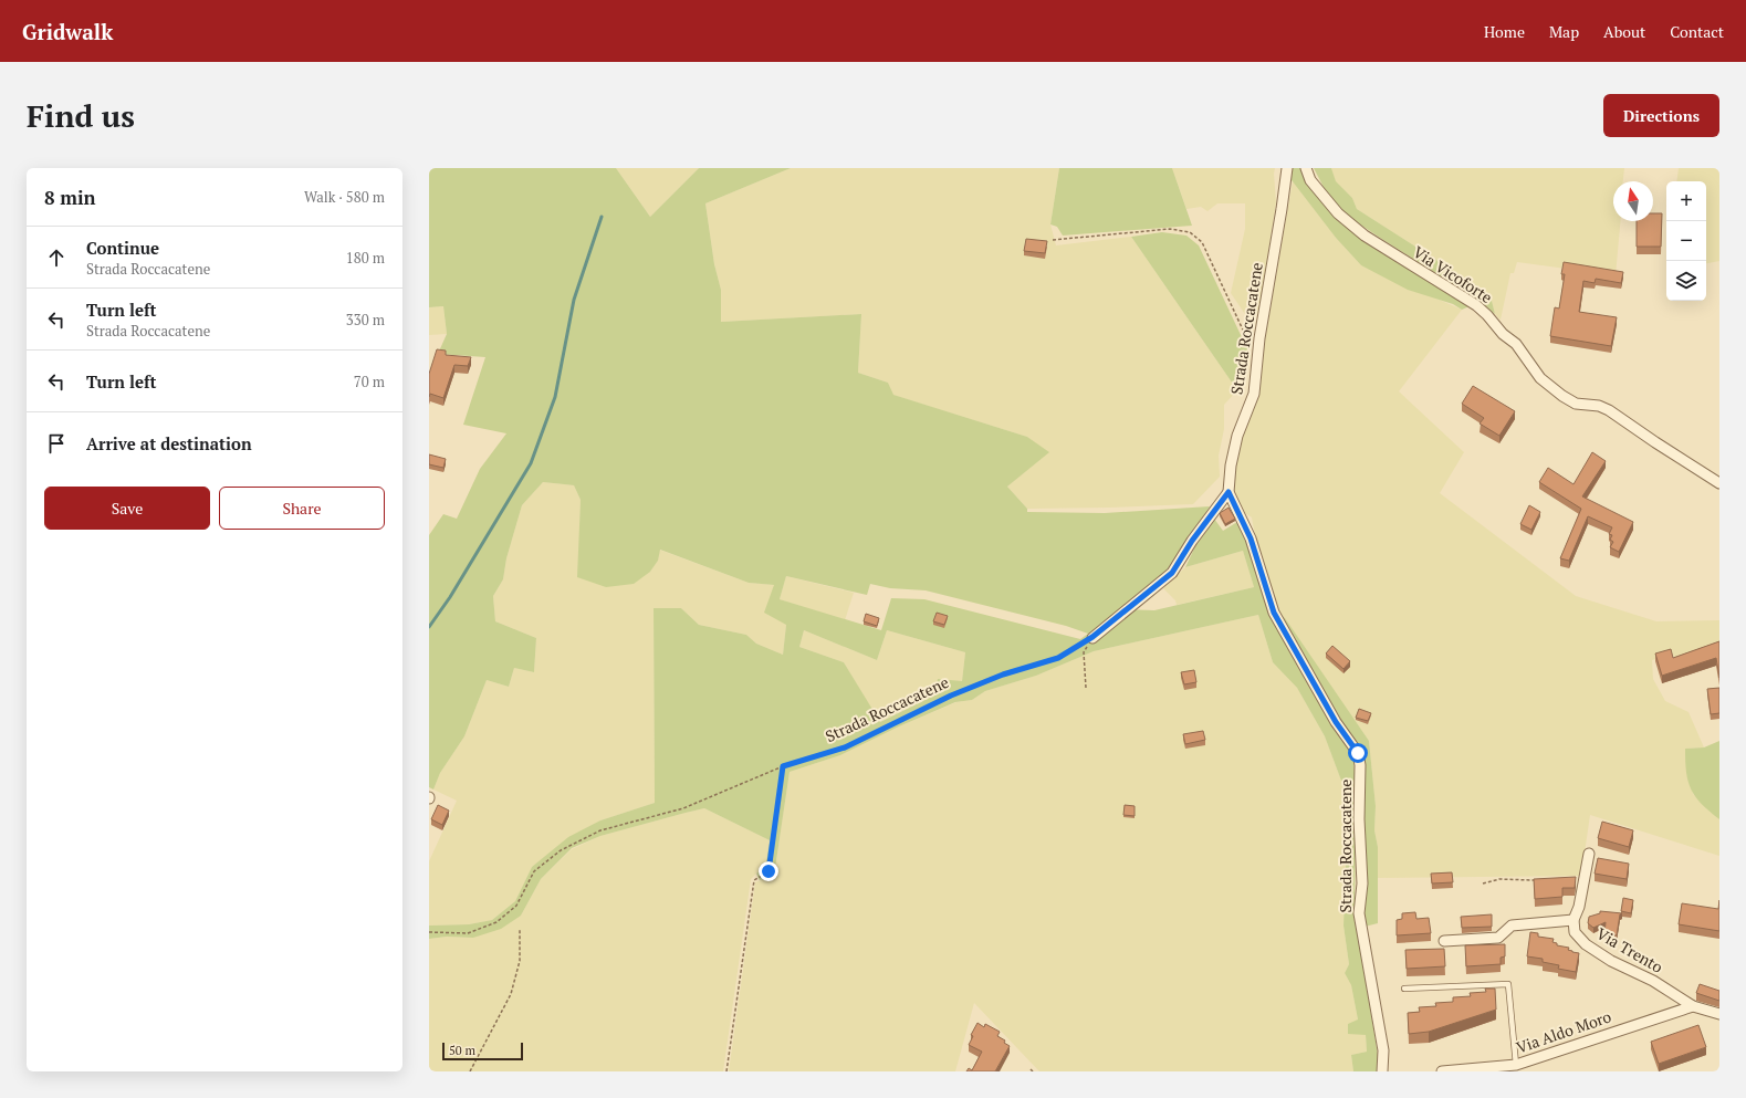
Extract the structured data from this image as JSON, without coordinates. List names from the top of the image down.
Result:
{
  "streets": {
    "street": [
      "Via Vicoforte",
      "Strada Roccacatene",
      "Via Trento",
      "Via Aldo Moro"
    ]
  },
  "crossings": [
    ["Via Trento", "Via Aldo Moro"]
  ],
  "scale_bar": "50 m",
  "north": "top",
  "page": {
    "header": "Gridwalk",
    "nav": [
      "Home",
      "Map",
      "About",
      "Contact"
    ],
    "buttons": [
      "Directions",
      ["Save", "Share"]
    ],
    "title": "Find us",
    "heading": ["8 min", "Walk · 580 m"],
    "map_buttons": ["+", "−"],
    "list": [
      ["Continue", "Strada Roccacatene", "180 m"],
      ["Turn left", "Strada Roccacatene", "330 m"],
      ["Turn left", "70 m"],
      "Arrive at destination"
    ],
    "scale": "50 m"
  }
}
